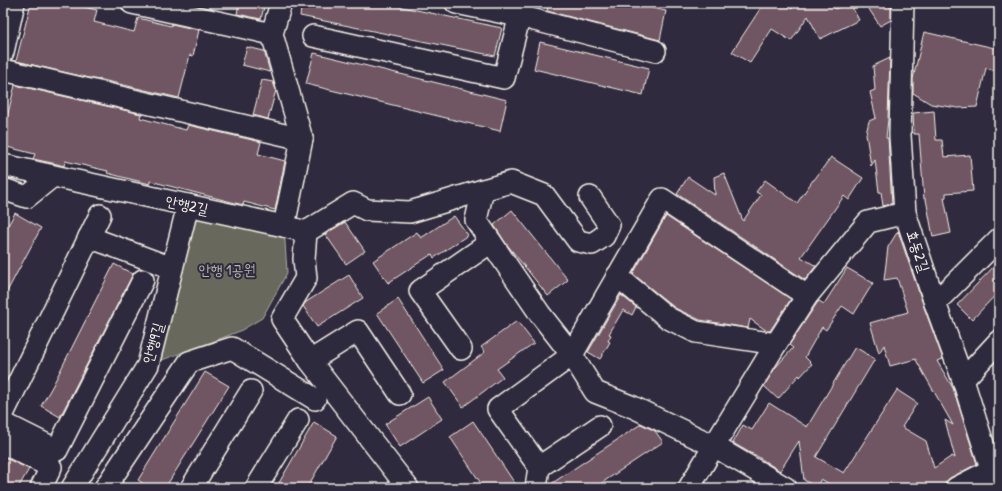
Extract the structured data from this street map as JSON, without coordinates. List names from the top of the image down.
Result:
{
  "streets": {
    "street": ["안행2길", "효동2길", "안행9길"]
  },
  "crossings": [
    ["안행2길", "안행9길"]
  ],
  "parks": ["안행 1공원"]
}
